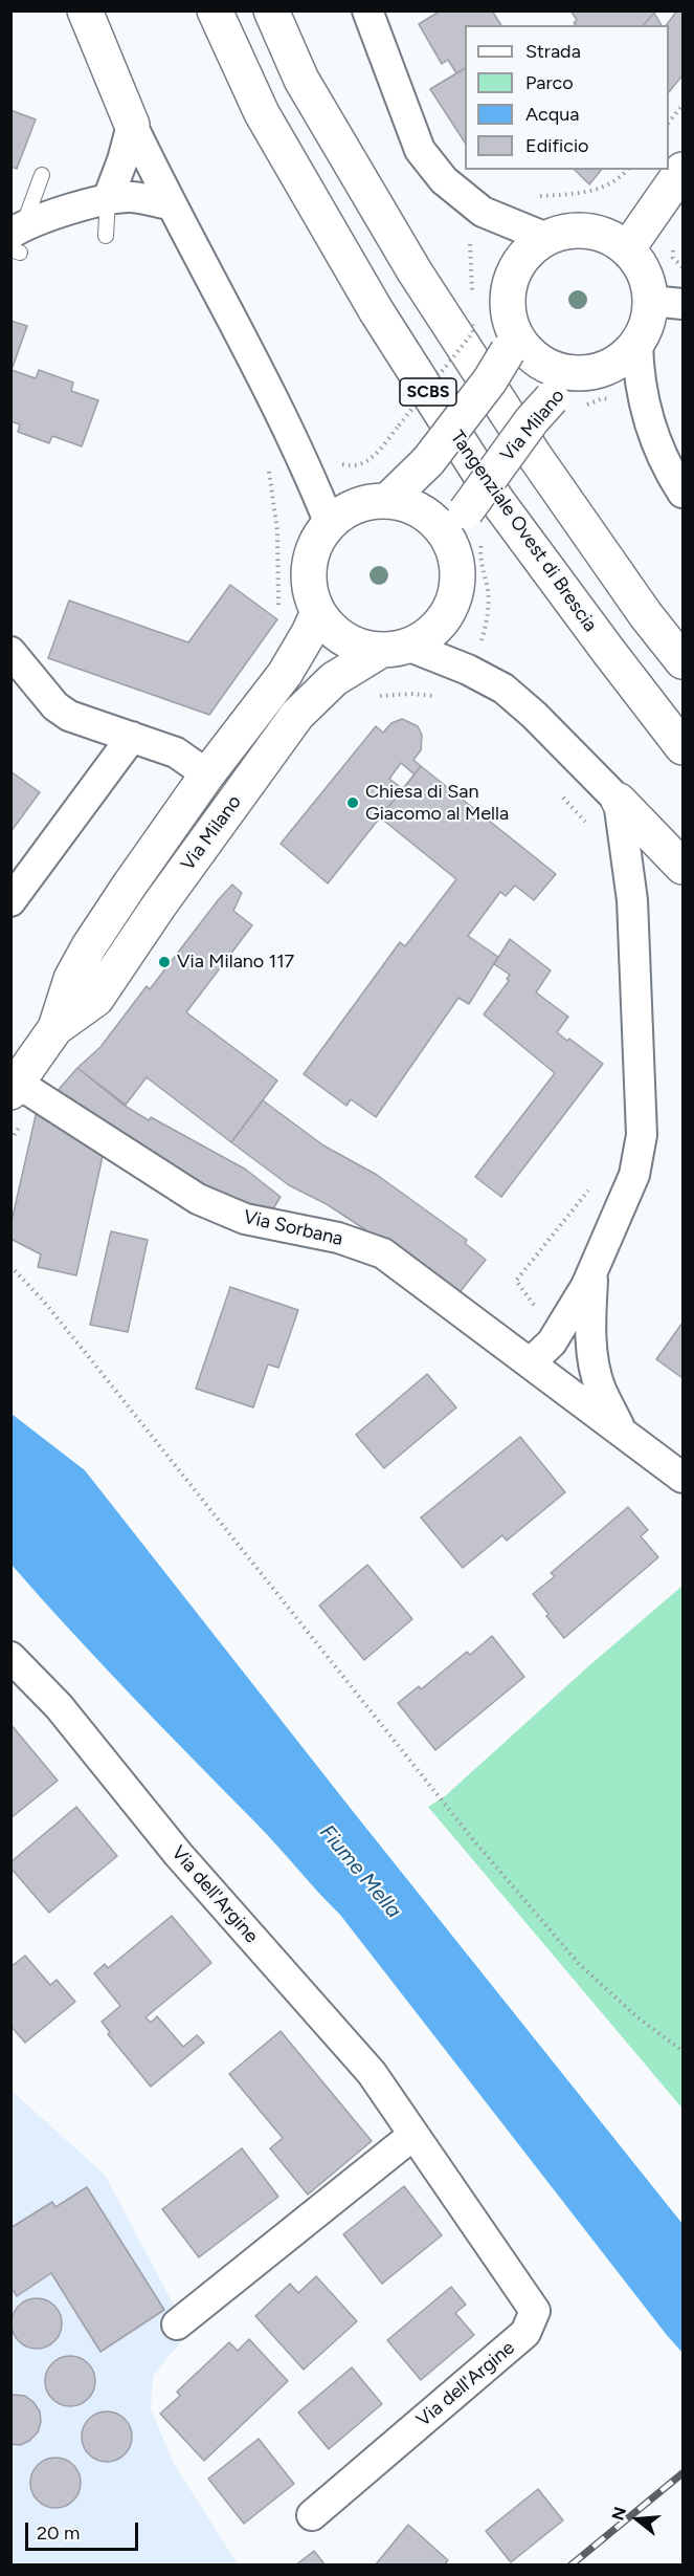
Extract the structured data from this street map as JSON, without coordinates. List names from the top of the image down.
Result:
{
  "streets": {
    "main road": ["SCBS", "Via Milano", "Tangenziale Ovest di Brescia"],
    "street": ["Via Sorbana", "Via dell'Argine"]
  },
  "crossings": [
    ["Via Milano", "Via Sorbana"]
  ],
  "water": ["Fiume Mella"],
  "places": ["Chiesa di San Giacomo al Mella", "Via Milano 117"],
  "legend": [
    "Strada",
    "Parco",
    "Acqua",
    "Edificio"
  ],
  "scale_bar": "20 m",
  "north": "left"
}
